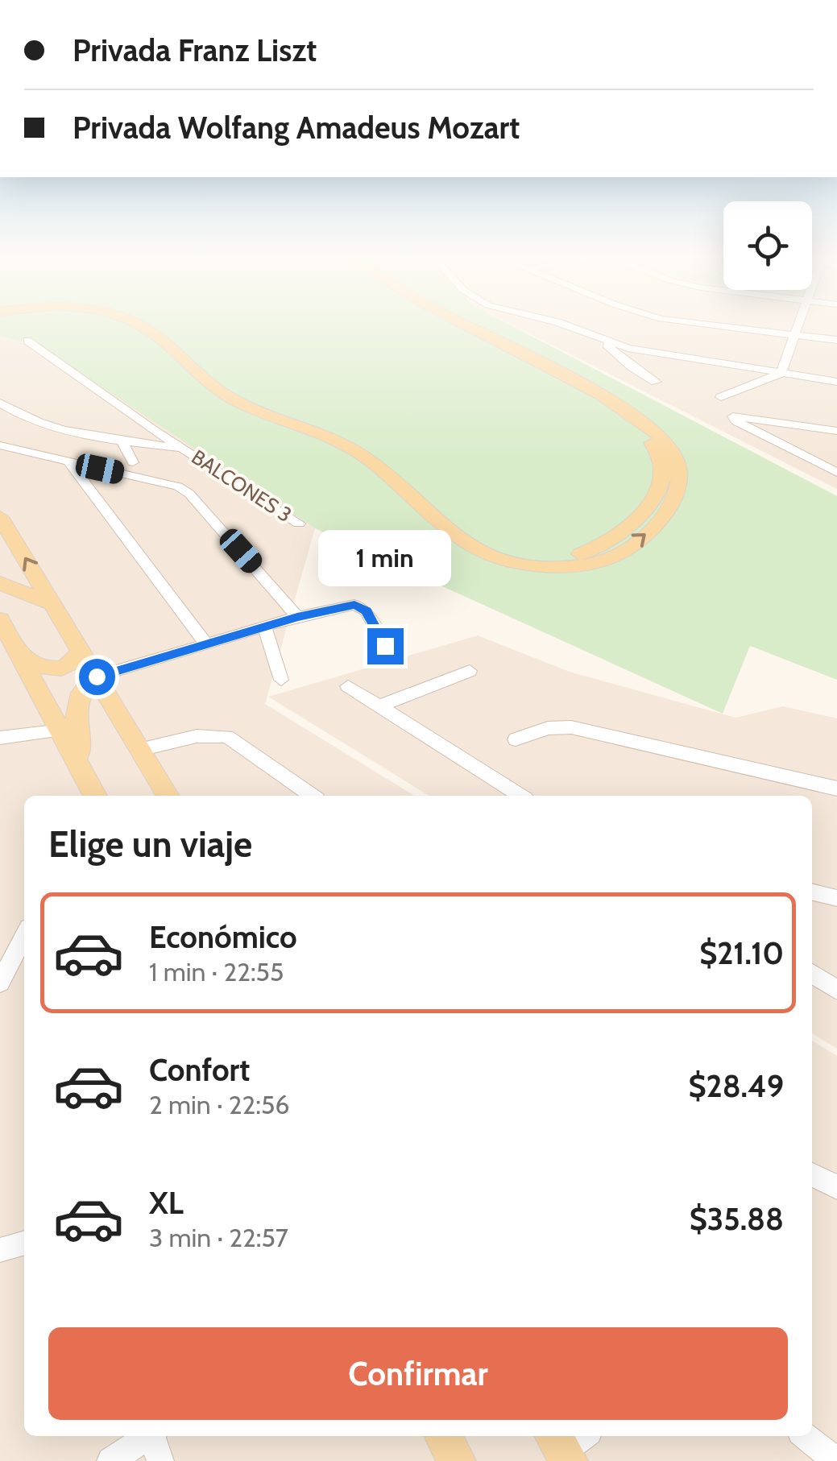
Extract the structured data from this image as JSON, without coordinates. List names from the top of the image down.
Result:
{
  "streets": {
    "street": ["BALCONES 3"]
  },
  "page": {
    "banner": ["Privada Franz Liszt", "Privada Wolfang Amadeus Mozart"],
    "bubble": "1 min",
    "heading": "Elige un viaje",
    "list": [
      {
        "name": "Económico",
        "note": "1 min · 22:55",
        "value": "$21.10"
      },
      {
        "name": "Confort",
        "note": "2 min · 22:56",
        "value": "$28.49"
      },
      {
        "name": "XL",
        "note": "3 min · 22:57",
        "value": "$35.88"
      }
    ],
    "buttons": "Confirmar"
  }
}
